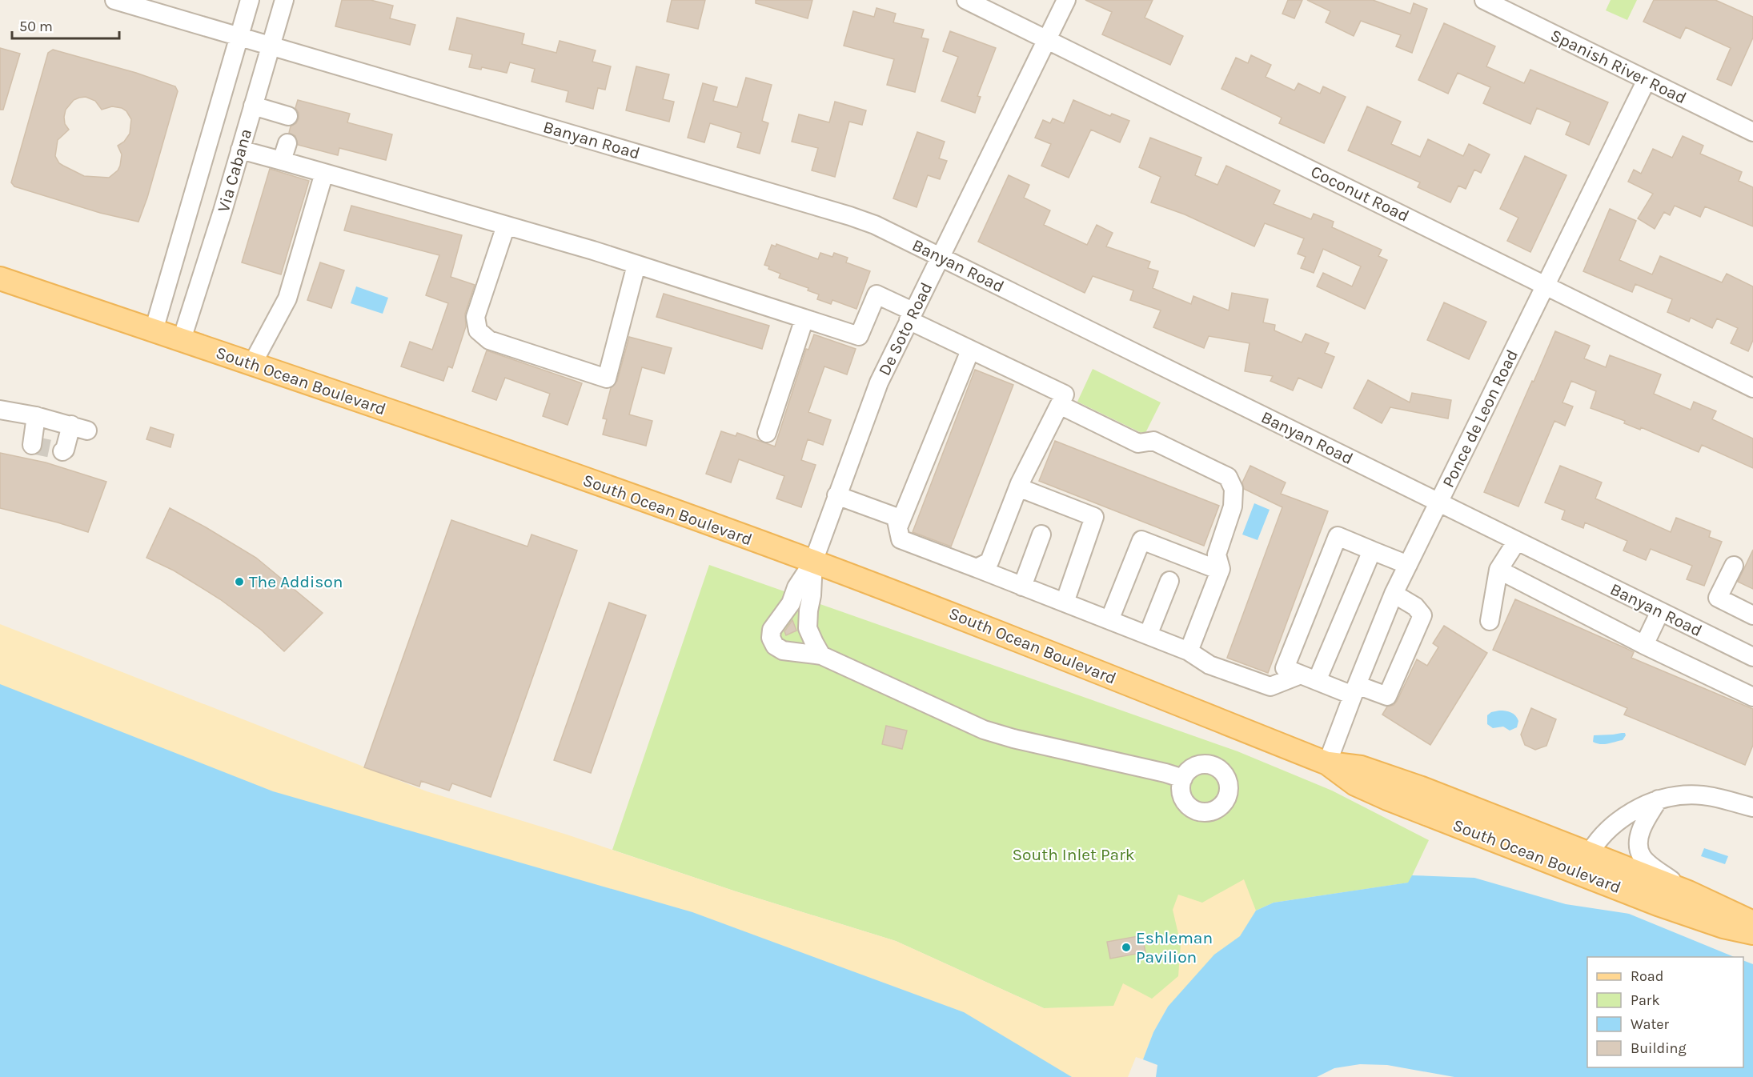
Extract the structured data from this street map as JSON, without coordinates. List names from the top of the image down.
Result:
{
  "streets": {
    "main road": ["South Ocean Boulevard"],
    "street": [
      "Spanish River Road",
      "Banyan Road",
      "Via Cabana",
      "Coconut Road",
      "De Soto Road",
      "Ponce de Leon Road"
    ]
  },
  "crossings": [
    ["Spanish River Road", "Ponce de Leon Road"],
    ["Banyan Road", "Via Cabana"],
    ["Banyan Road", "De Soto Road"],
    ["Banyan Road", "Ponce de Leon Road"],
    ["Via Cabana", "South Ocean Boulevard"],
    ["Coconut Road", "De Soto Road"],
    ["Coconut Road", "Ponce de Leon Road"],
    ["De Soto Road", "South Ocean Boulevard"],
    ["South Ocean Boulevard", "Ponce de Leon Road"]
  ],
  "parks": ["South Inlet Park"],
  "places": ["The Addison", "Eshleman Pavilion"],
  "legend": [
    "Road",
    "Park",
    "Water",
    "Building"
  ],
  "scale_bar": "50 m"
}
